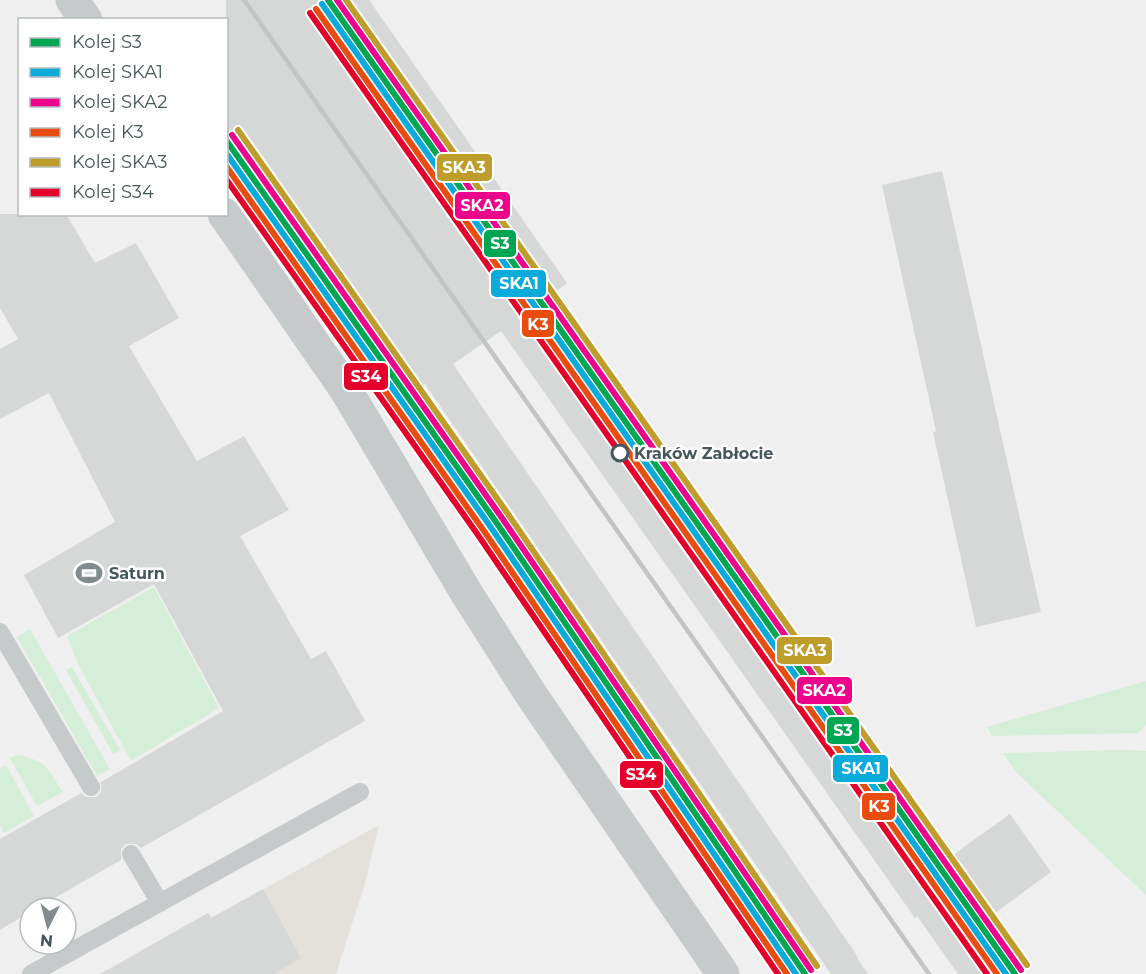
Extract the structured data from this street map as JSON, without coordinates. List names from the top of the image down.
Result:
{
  "places": {
    "other": ["Kraków Zabłocie"],
    "sports": ["Saturn"]
  },
  "lines": [
    "rail line S3",
    "rail line SKA2",
    "rail line SKA3",
    "rail line SKA1",
    "rail line K3",
    "rail line S34"
  ],
  "legend": [
    "Kolej S3",
    "Kolej SKA1",
    "Kolej SKA2",
    "Kolej K3",
    "Kolej SKA3",
    "Kolej S34"
  ],
  "north": "bottom"
}
